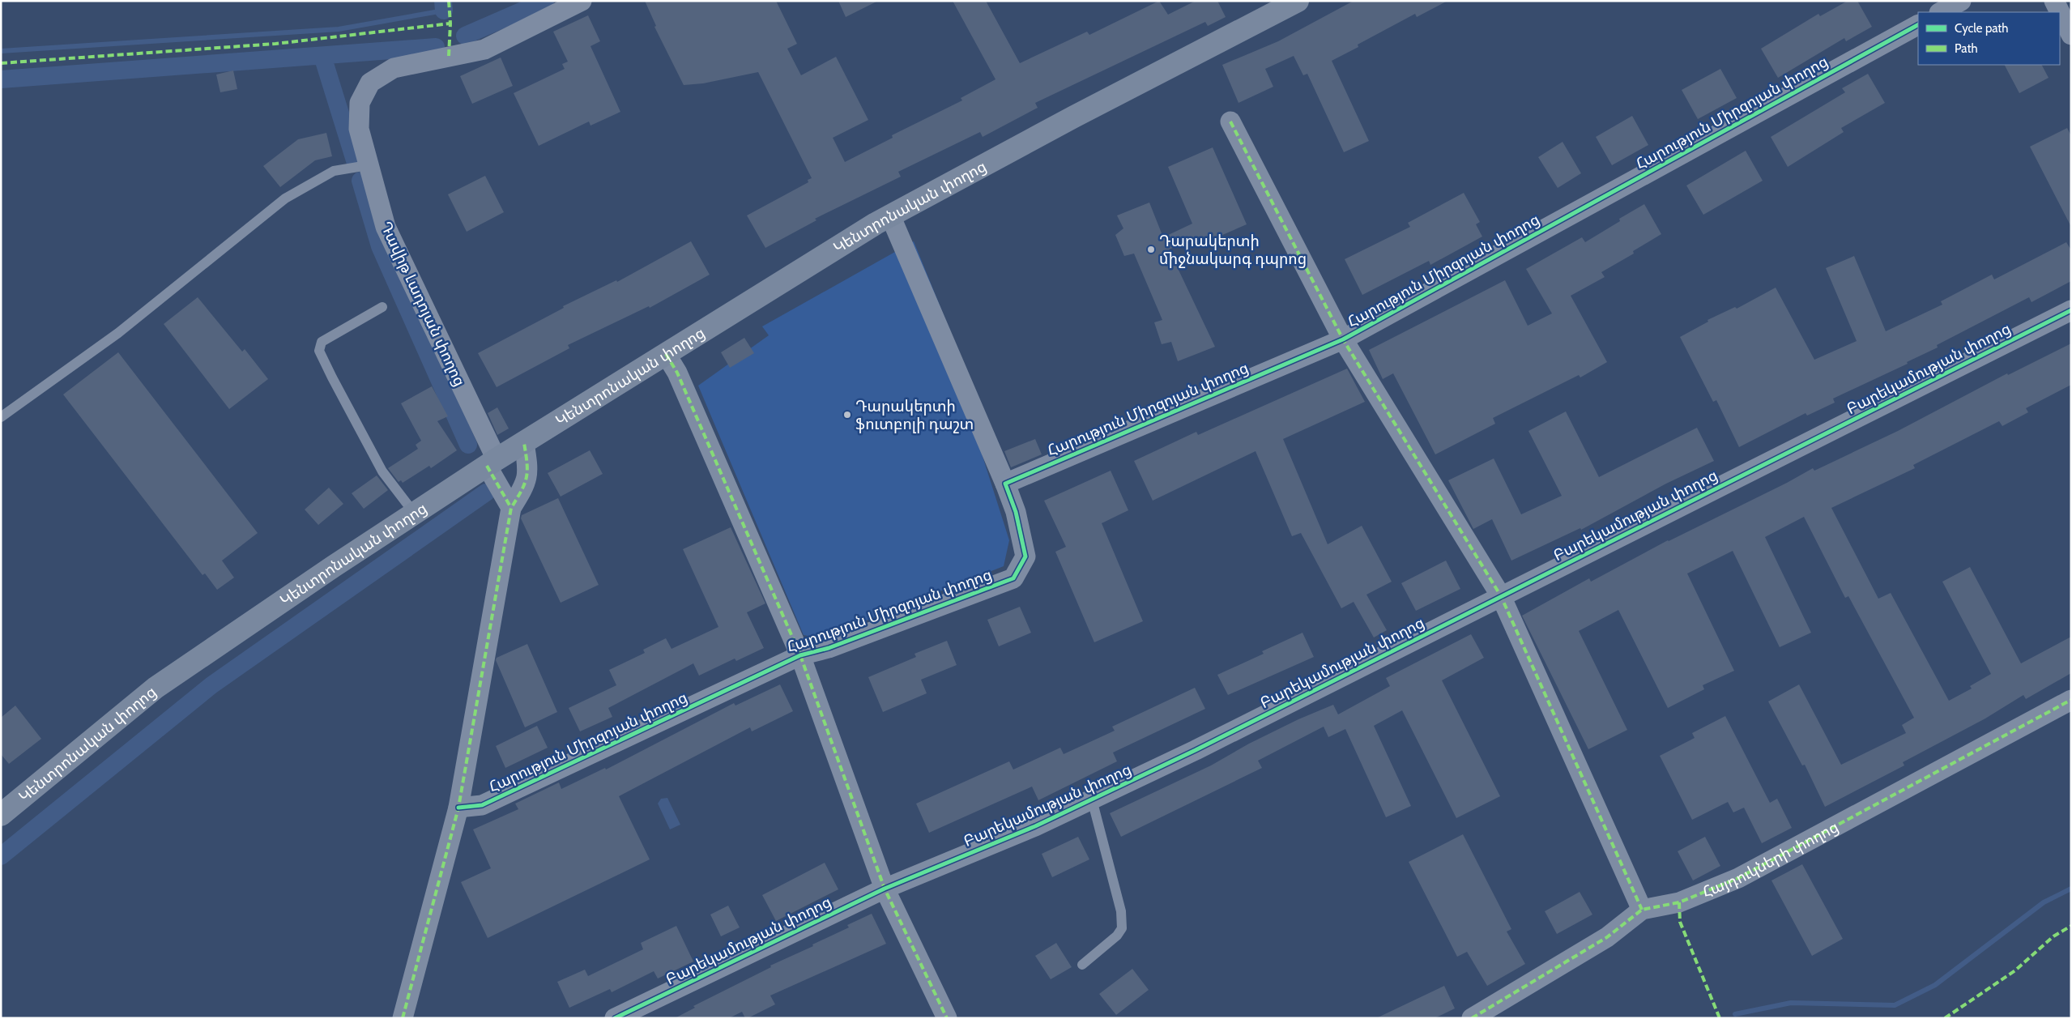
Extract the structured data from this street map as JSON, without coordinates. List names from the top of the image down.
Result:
{
  "streets": {
    "main road": ["Կենտրոնական փողոց"],
    "street": [
      "Հարություն Միրզոյան փողոց",
      "Դավիթ Լադոյան փողոց",
      "Բարեկամության փողոց",
      "Հայդուկների փողոց"
    ]
  },
  "crossings": [
    ["Կենտրոնական փողոց", "Դավիթ Լադոյան փողոց"]
  ],
  "places": ["Դարակերտի միջնակարգ դպրոց", "Դարակերտի ֆուտբոլի դաշտ"],
  "legend": ["Cycle path", "Path"]
}
